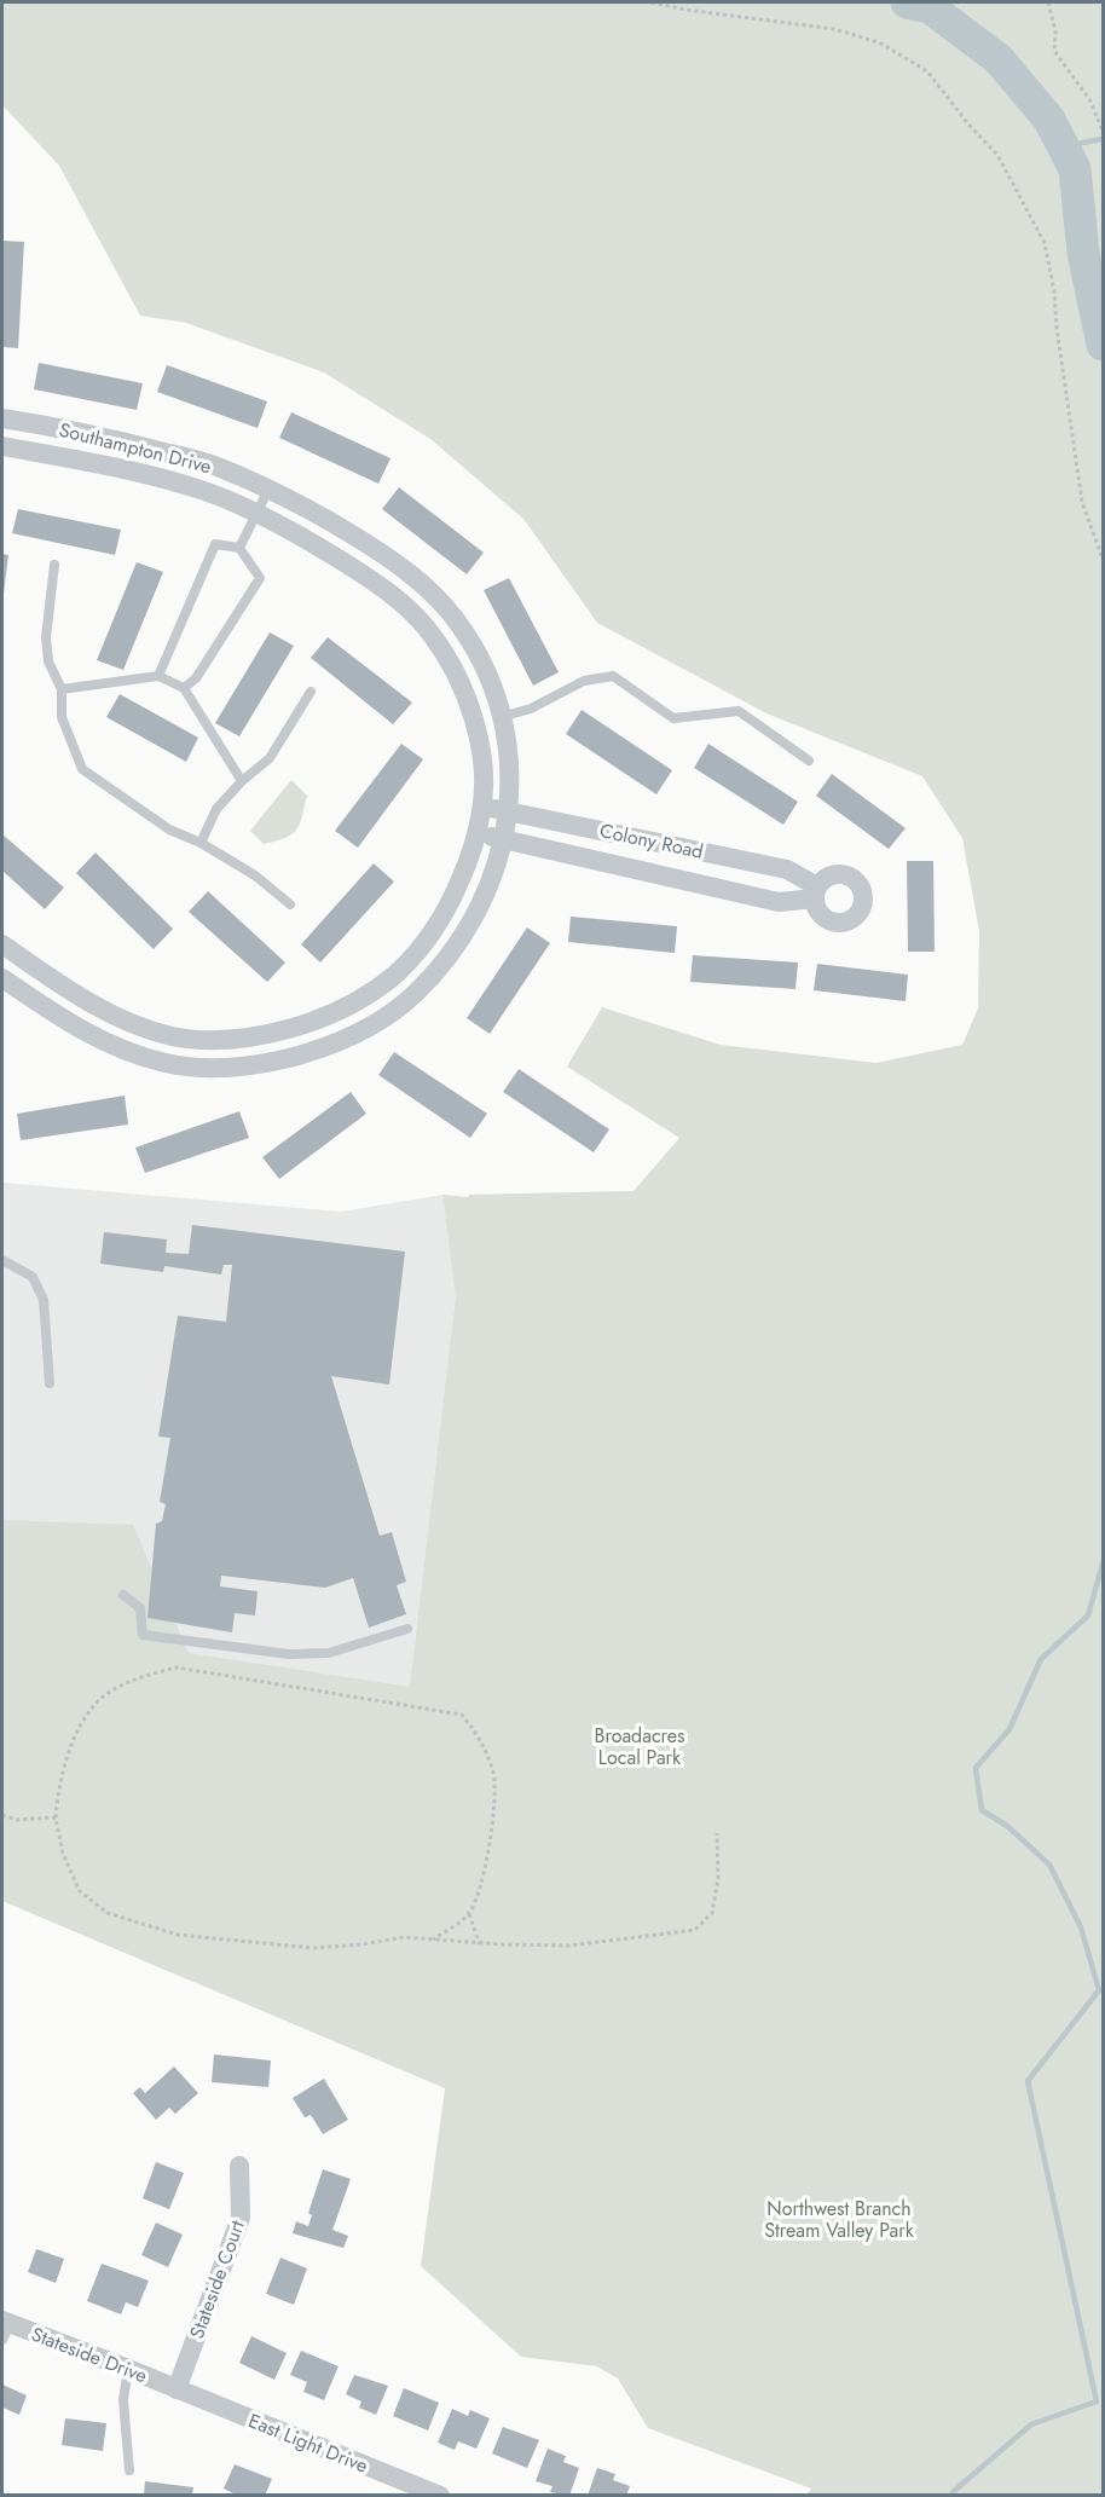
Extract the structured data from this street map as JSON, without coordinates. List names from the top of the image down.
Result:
{
  "streets": {
    "street": [
      "Southampton Drive",
      "Colony Road",
      "Stateside Court",
      "Stateside Drive",
      "East Light Drive"
    ]
  },
  "crossings": [
    ["Southampton Drive", "Colony Road"],
    ["Stateside Court", "Stateside Drive"],
    ["Stateside Court", "East Light Drive"],
    ["Stateside Drive", "East Light Drive"]
  ],
  "parks": ["Broadacres Local Park", "Northwest Branch Stream Valley Park"]
}
